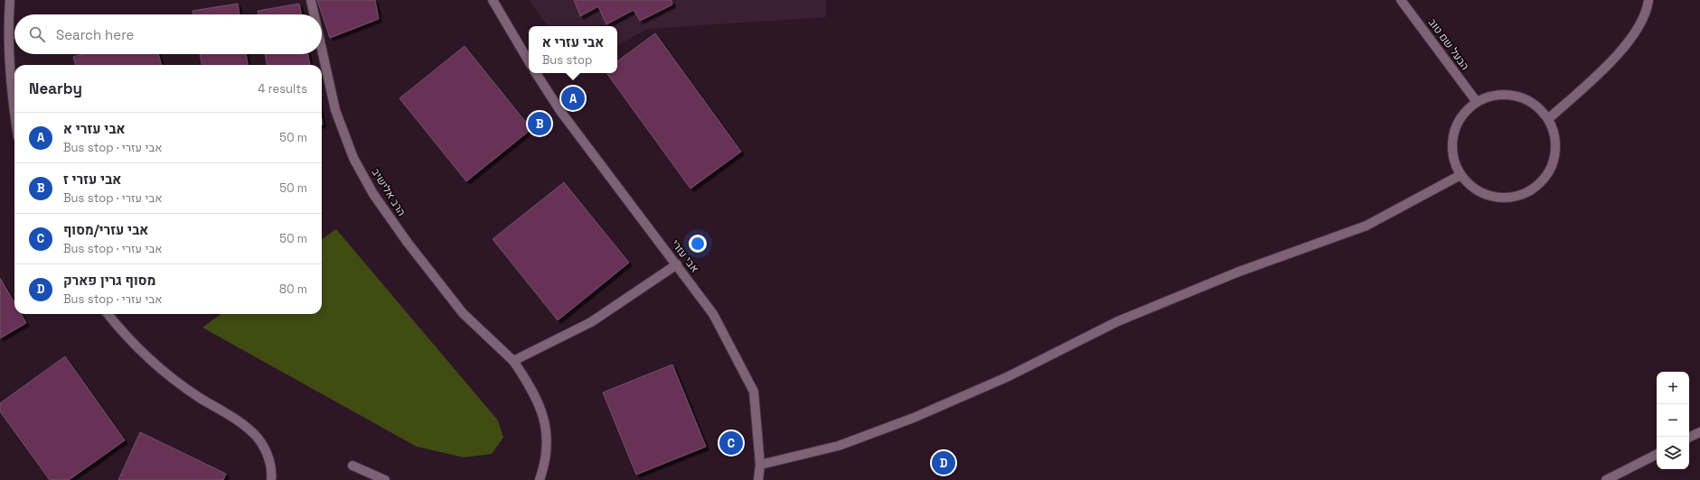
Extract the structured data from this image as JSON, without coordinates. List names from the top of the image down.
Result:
{
  "streets": {
    "street": ["הבעל שם טוב", "הרב אלישיב", "אבי עזרי"]
  },
  "page": {
    "search": "Search here",
    "popup": ["אבי עזרי א", "Bus stop"],
    "heading": ["Nearby", "4 results"],
    "pins": [
      "A",
      "B",
      "C",
      "D"
    ],
    "list": [
      {
        "mark": "A",
        "name": "אבי עזרי א",
        "note": "Bus stop · אבי עזרי",
        "value": "50 m"
      },
      {
        "mark": "B",
        "name": "אבי עזרי ז",
        "note": "Bus stop · אבי עזרי",
        "value": "50 m"
      },
      {
        "mark": "C",
        "name": "אבי עזרי/מסוף",
        "note": "Bus stop · אבי עזרי",
        "value": "50 m"
      },
      {
        "mark": "D",
        "name": "מסוף גרין פארק",
        "note": "Bus stop · אבי עזרי",
        "value": "80 m"
      }
    ],
    "map_buttons": ["+", "−"]
  }
}
